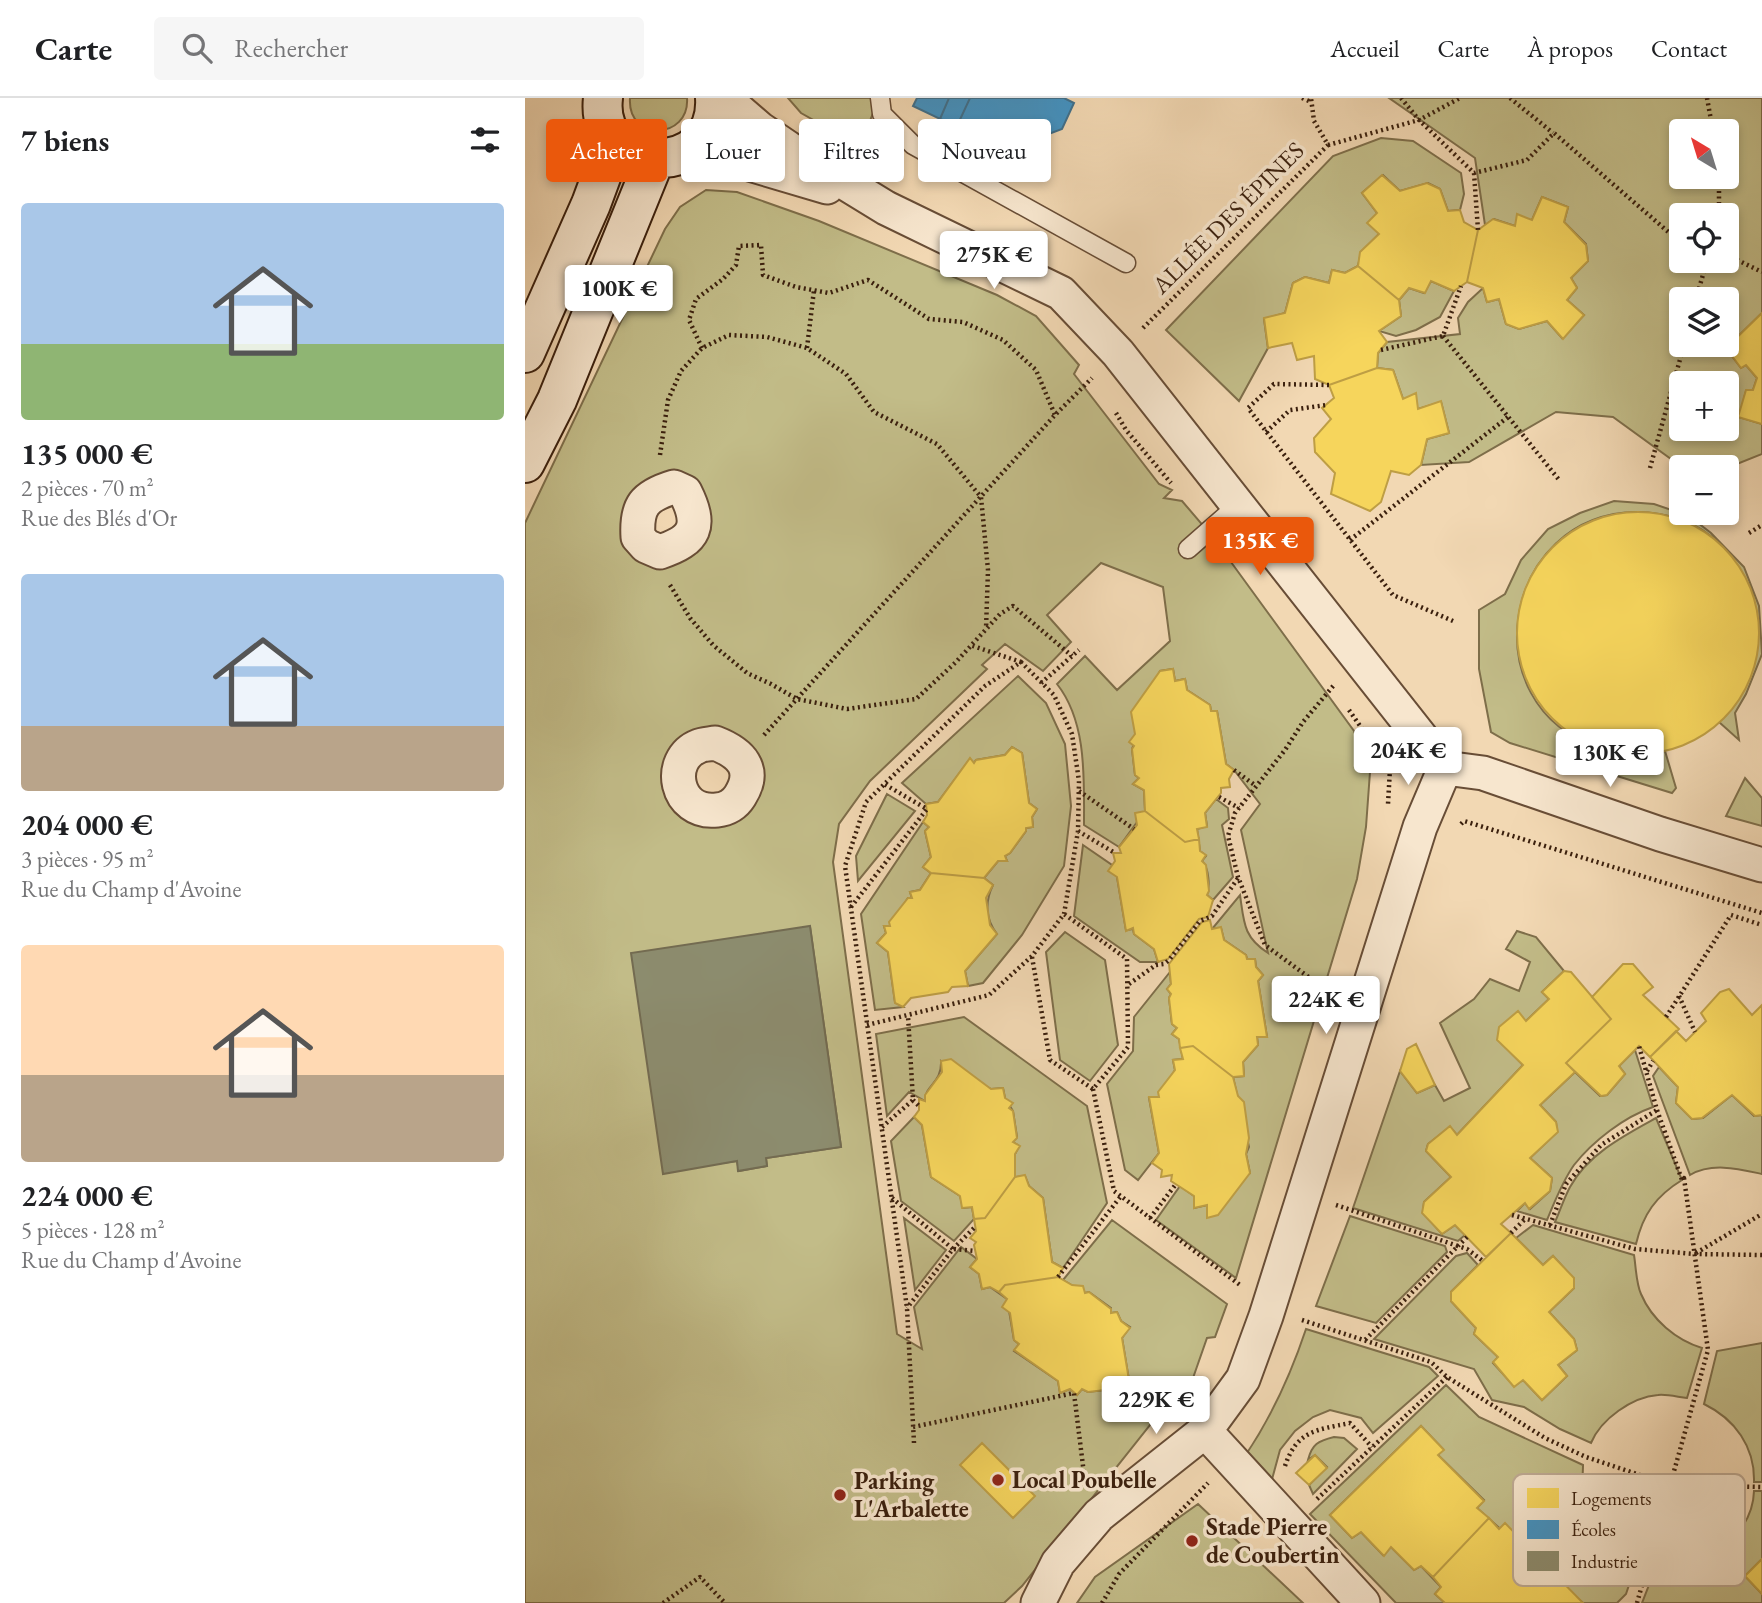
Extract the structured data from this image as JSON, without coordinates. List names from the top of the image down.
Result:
{
  "streets": {
    "path": ["ALLÉE DES ÉPINES"]
  },
  "places": ["Local Poubelle", "Parking L'Arbalette", "Stade Pierre de Coubertin"],
  "legend": ["Logements", "Écoles", "Industrie"],
  "north": "top left",
  "page": {
    "header": "Carte",
    "search": "Rechercher",
    "nav": [
      "Accueil",
      "Carte",
      "À propos",
      "Contact"
    ],
    "heading": "7 biens",
    "map_buttons": ["+", "−"],
    "chip": [
      "Acheter",
      "Louer",
      "Filtres",
      "Nouveau"
    ],
    "list": [
      {
        "name": "135 000 €",
        "note": "2 pièces · 70 m² · Rue des Blés d'Or"
      },
      {
        "name": "204 000 €",
        "note": "3 pièces · 95 m² · Rue du Champ d'Avoine"
      },
      {
        "name": "224 000 €",
        "note": "5 pièces · 128 m² · Rue du Champ d'Avoine"
      }
    ],
    "price": [
      "275K €",
      "100K €",
      "135K €",
      "204K €",
      "130K €",
      "224K €",
      "229K €"
    ]
  }
}
